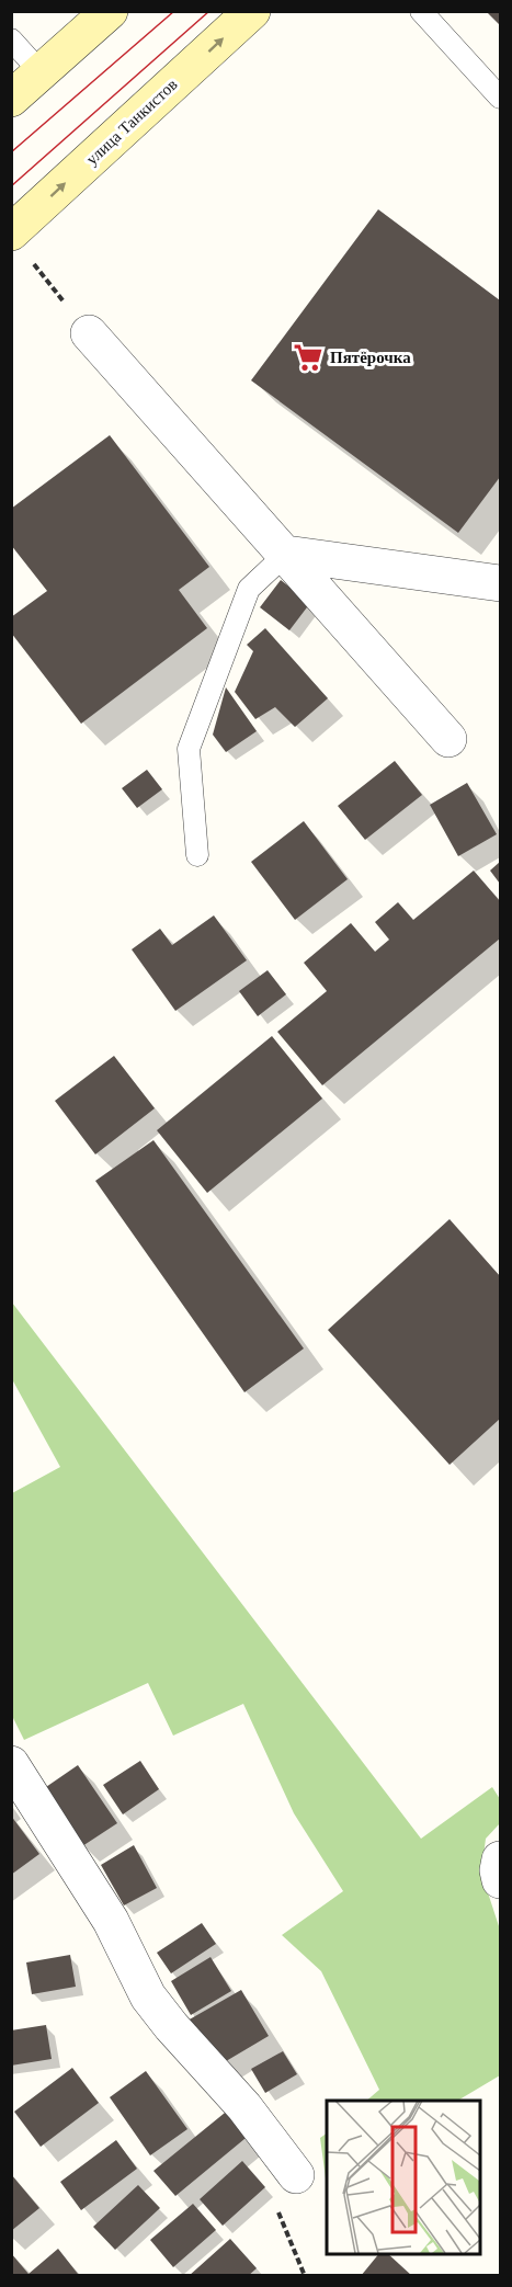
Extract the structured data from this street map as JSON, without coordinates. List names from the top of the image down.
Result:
{
  "streets": {
    "main road": ["улица Танкистов"]
  },
  "places": {
    "supermarket": ["Пятёрочка"]
  }
}
